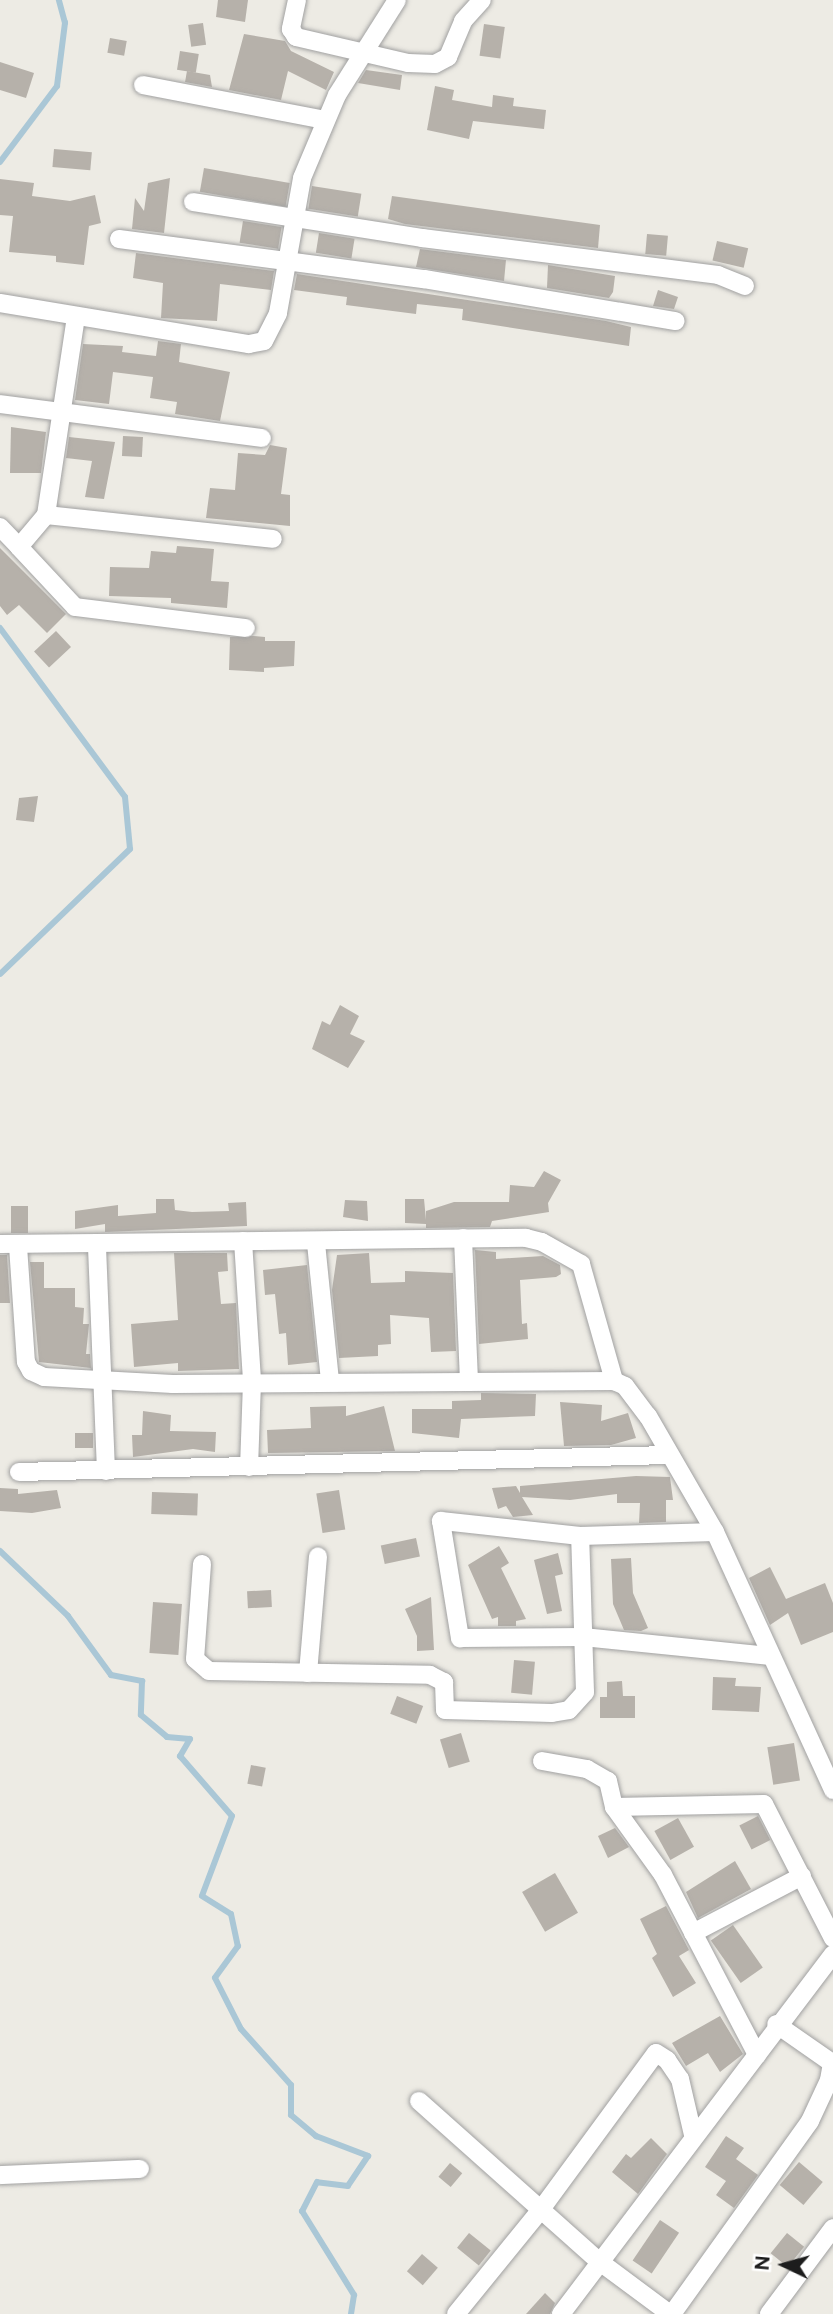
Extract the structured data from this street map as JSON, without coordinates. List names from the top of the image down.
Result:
{
  "north": "left"
}
